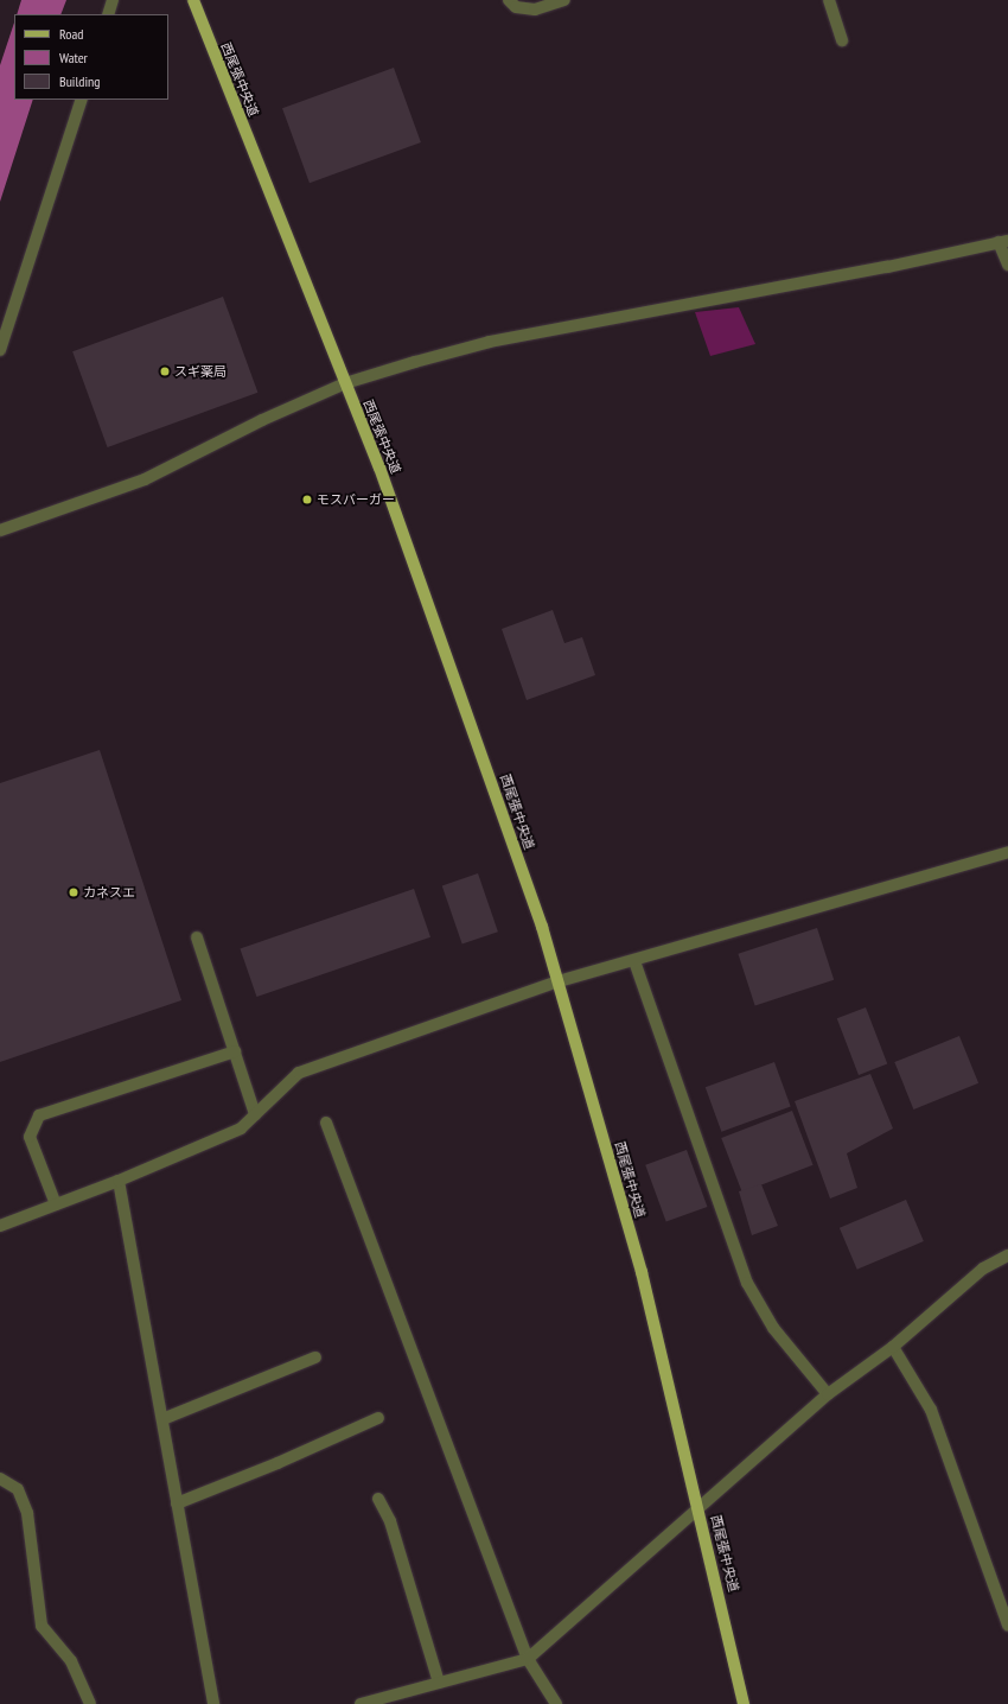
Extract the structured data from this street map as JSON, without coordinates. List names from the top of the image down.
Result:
{
  "streets": {
    "main road": ["西尾張中央道"]
  },
  "places": ["スギ薬局", "モスバーガー", "カネスエ"],
  "legend": ["Road", "Water", "Building"]
}
